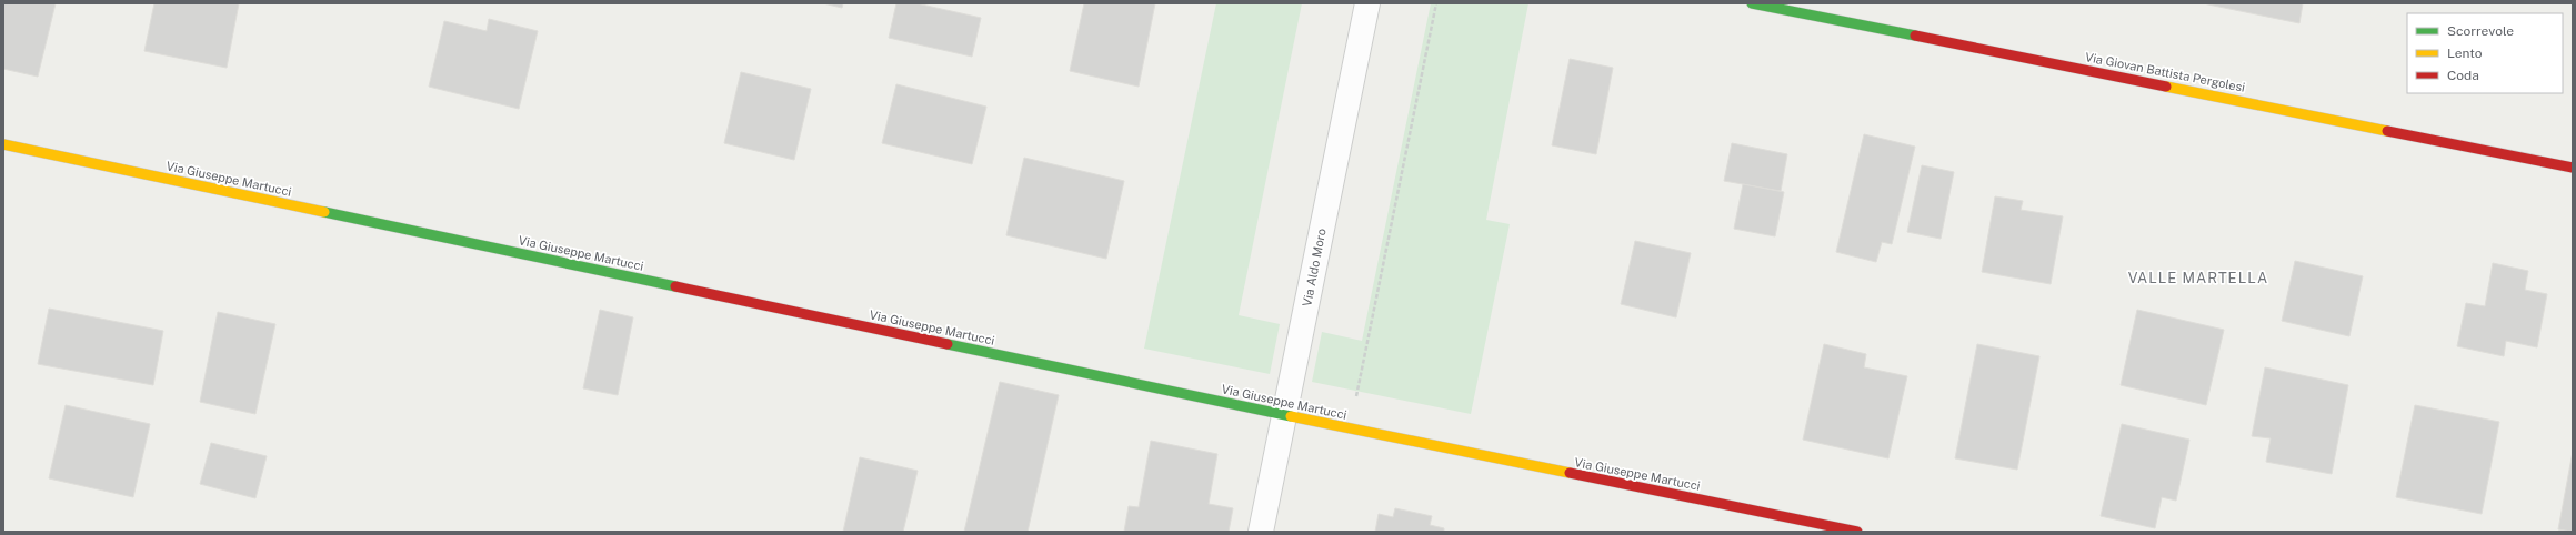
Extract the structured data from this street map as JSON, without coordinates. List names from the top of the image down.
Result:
{
  "streets": {
    "street": ["Via Giovan Battista Pergolesi", "Via Giuseppe Martucci", "Via Aldo Moro"]
  },
  "crossings": [
    ["Via Giuseppe Martucci", "Via Aldo Moro"]
  ],
  "districts": ["VALLE MARTELLA"],
  "legend": ["Scorrevole", "Lento", "Coda"]
}
